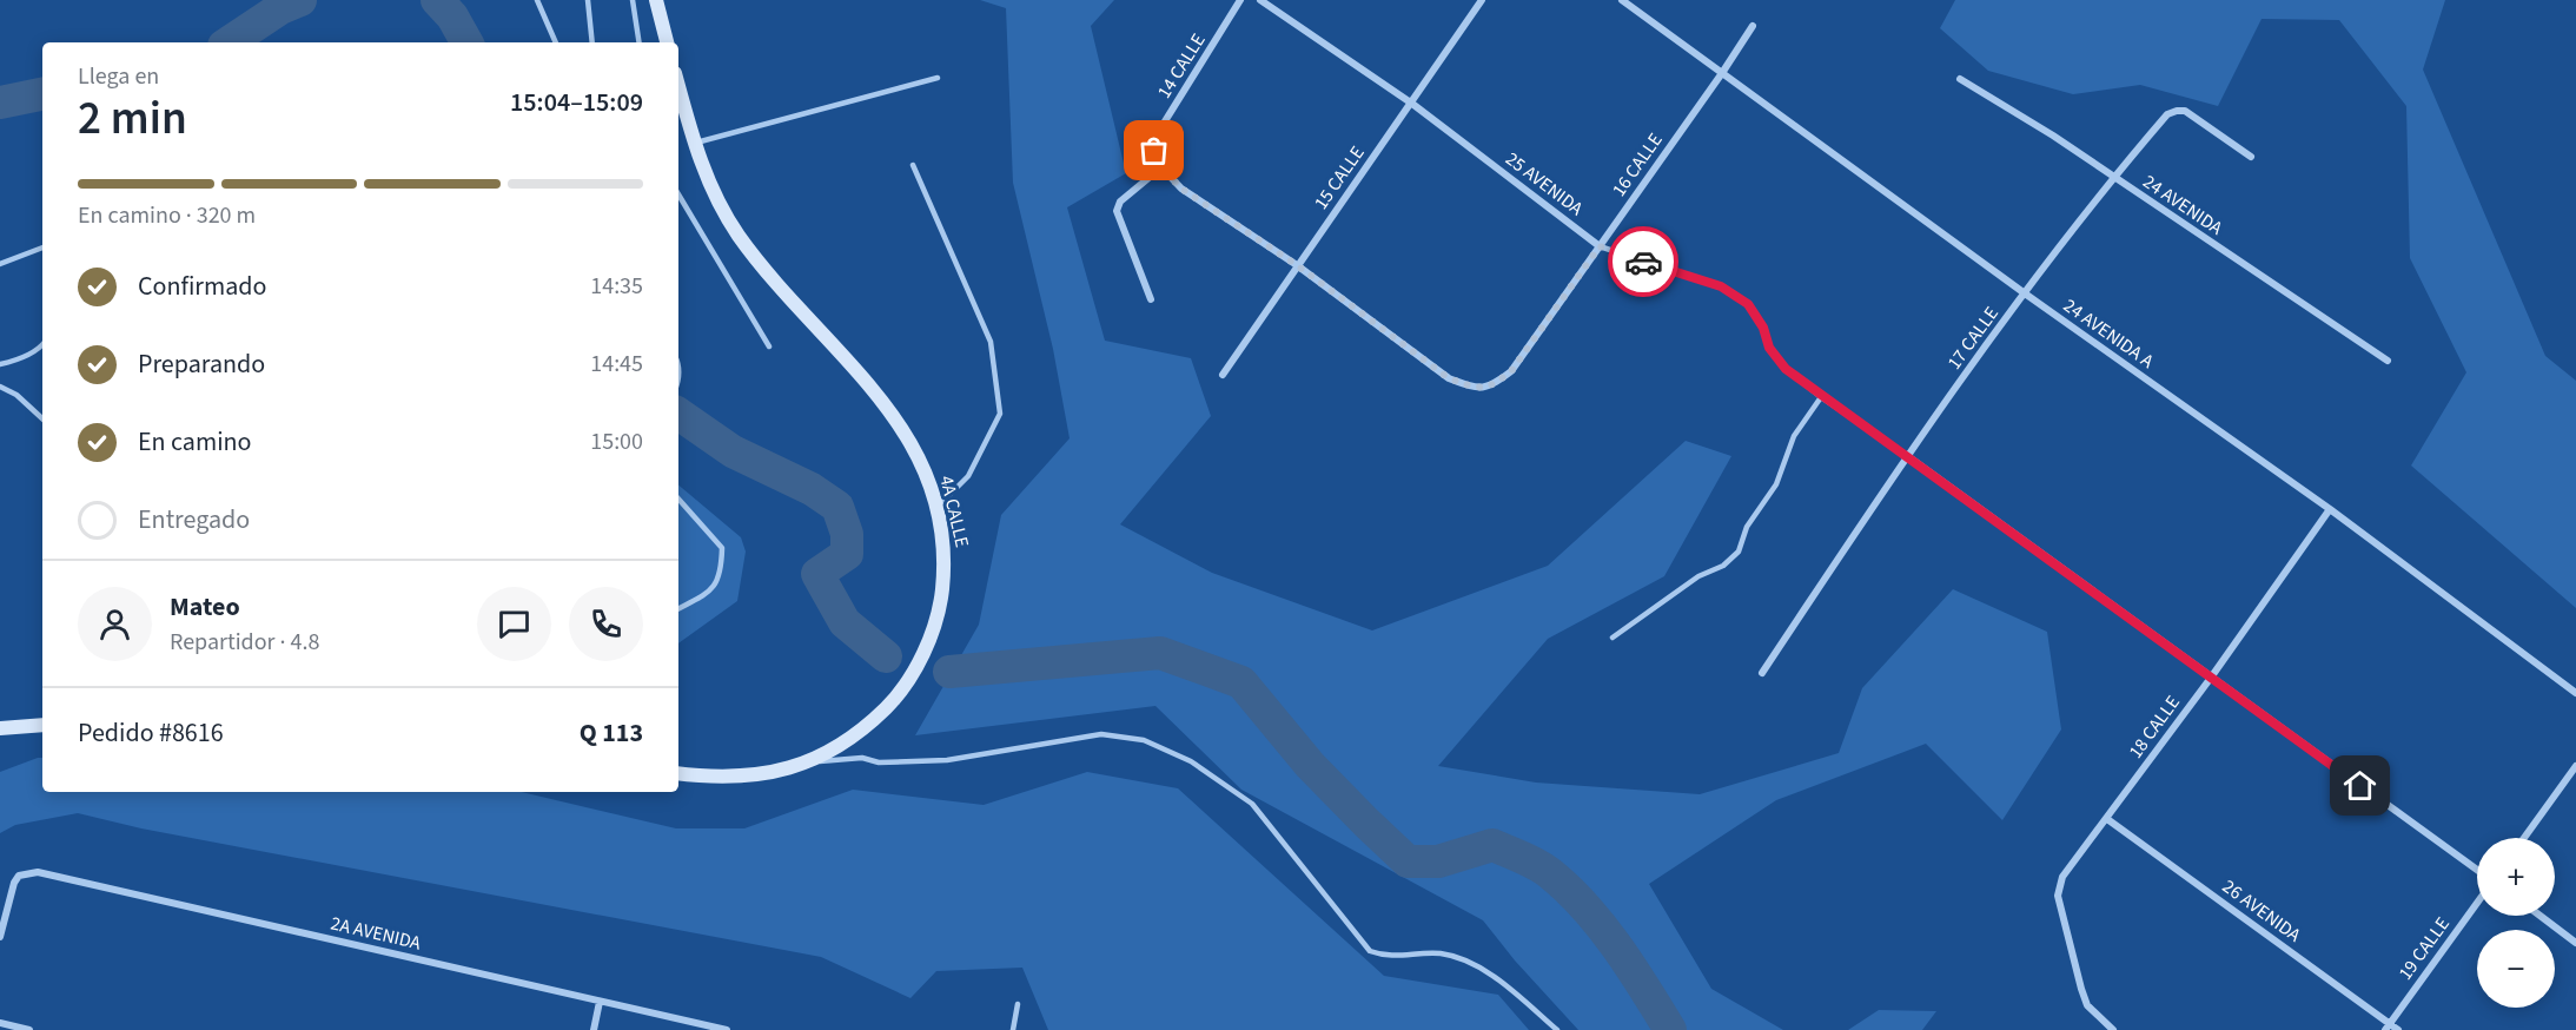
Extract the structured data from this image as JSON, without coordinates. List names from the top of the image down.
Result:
{
  "streets": {
    "main road": ["4A CALLE"],
    "street": [
      "14 CALLE",
      "16 CALLE",
      "15 CALLE",
      "25 AVENIDA",
      "24 AVENIDA",
      "24 AVENIDA A",
      "17 CALLE",
      "18 CALLE",
      "26 AVENIDA",
      "2A AVENIDA",
      "19 CALLE"
    ]
  },
  "crossings": [
    ["16 CALLE", "15 CALLE"],
    ["16 CALLE", "25 AVENIDA"],
    ["16 CALLE", "24 AVENIDA A"],
    ["15 CALLE", "25 AVENIDA"],
    ["25 AVENIDA", "17 CALLE"],
    ["25 AVENIDA", "18 CALLE"],
    ["24 AVENIDA", "17 CALLE"],
    ["24 AVENIDA A", "17 CALLE"],
    ["24 AVENIDA A", "18 CALLE"],
    ["18 CALLE", "26 AVENIDA"],
    ["26 AVENIDA", "19 CALLE"]
  ],
  "page": {
    "heading": ["2 min", "Llega en", "15:04–15:09"],
    "panel": [
      "Mateo",
      "Repartidor · 4.8",
      "Pedido #8616",
      "Q 113"
    ],
    "bar": "En camino · 320 m",
    "list": [
      ["Confirmado", "14:35"],
      ["Preparando", "14:45"],
      ["En camino", "15:00"],
      "Entregado"
    ],
    "map_buttons": ["+", "−"]
  }
}
